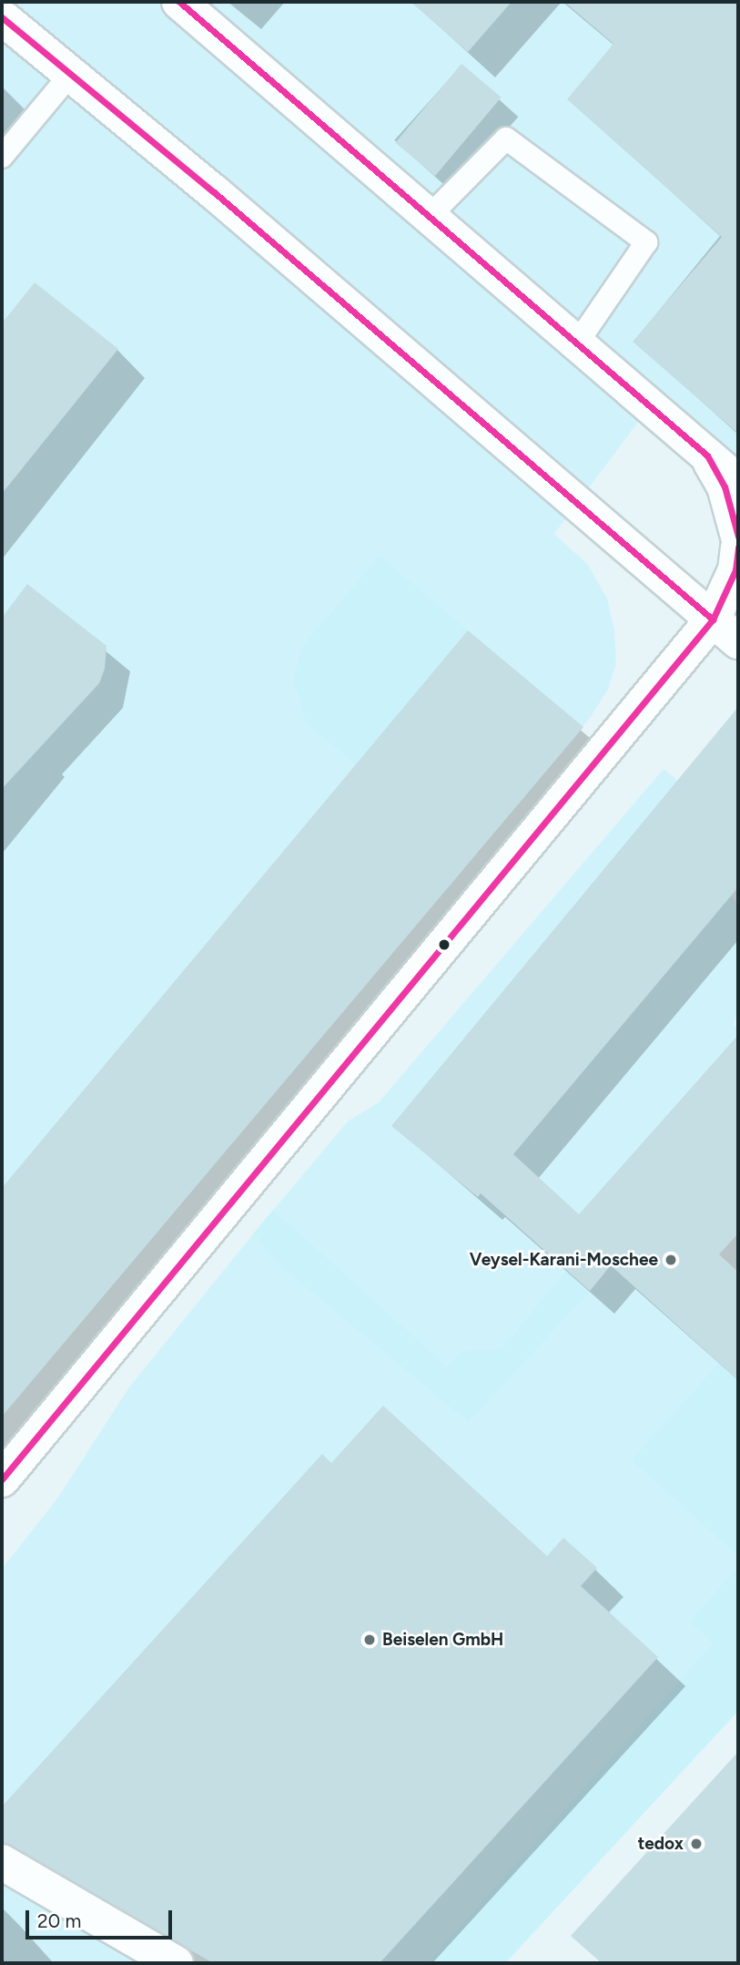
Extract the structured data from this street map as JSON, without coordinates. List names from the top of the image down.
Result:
{
  "places": ["Veysel-Karani-Moschee", "Beiselen GmbH", "tedox"],
  "scale_bar": "20 m"
}
